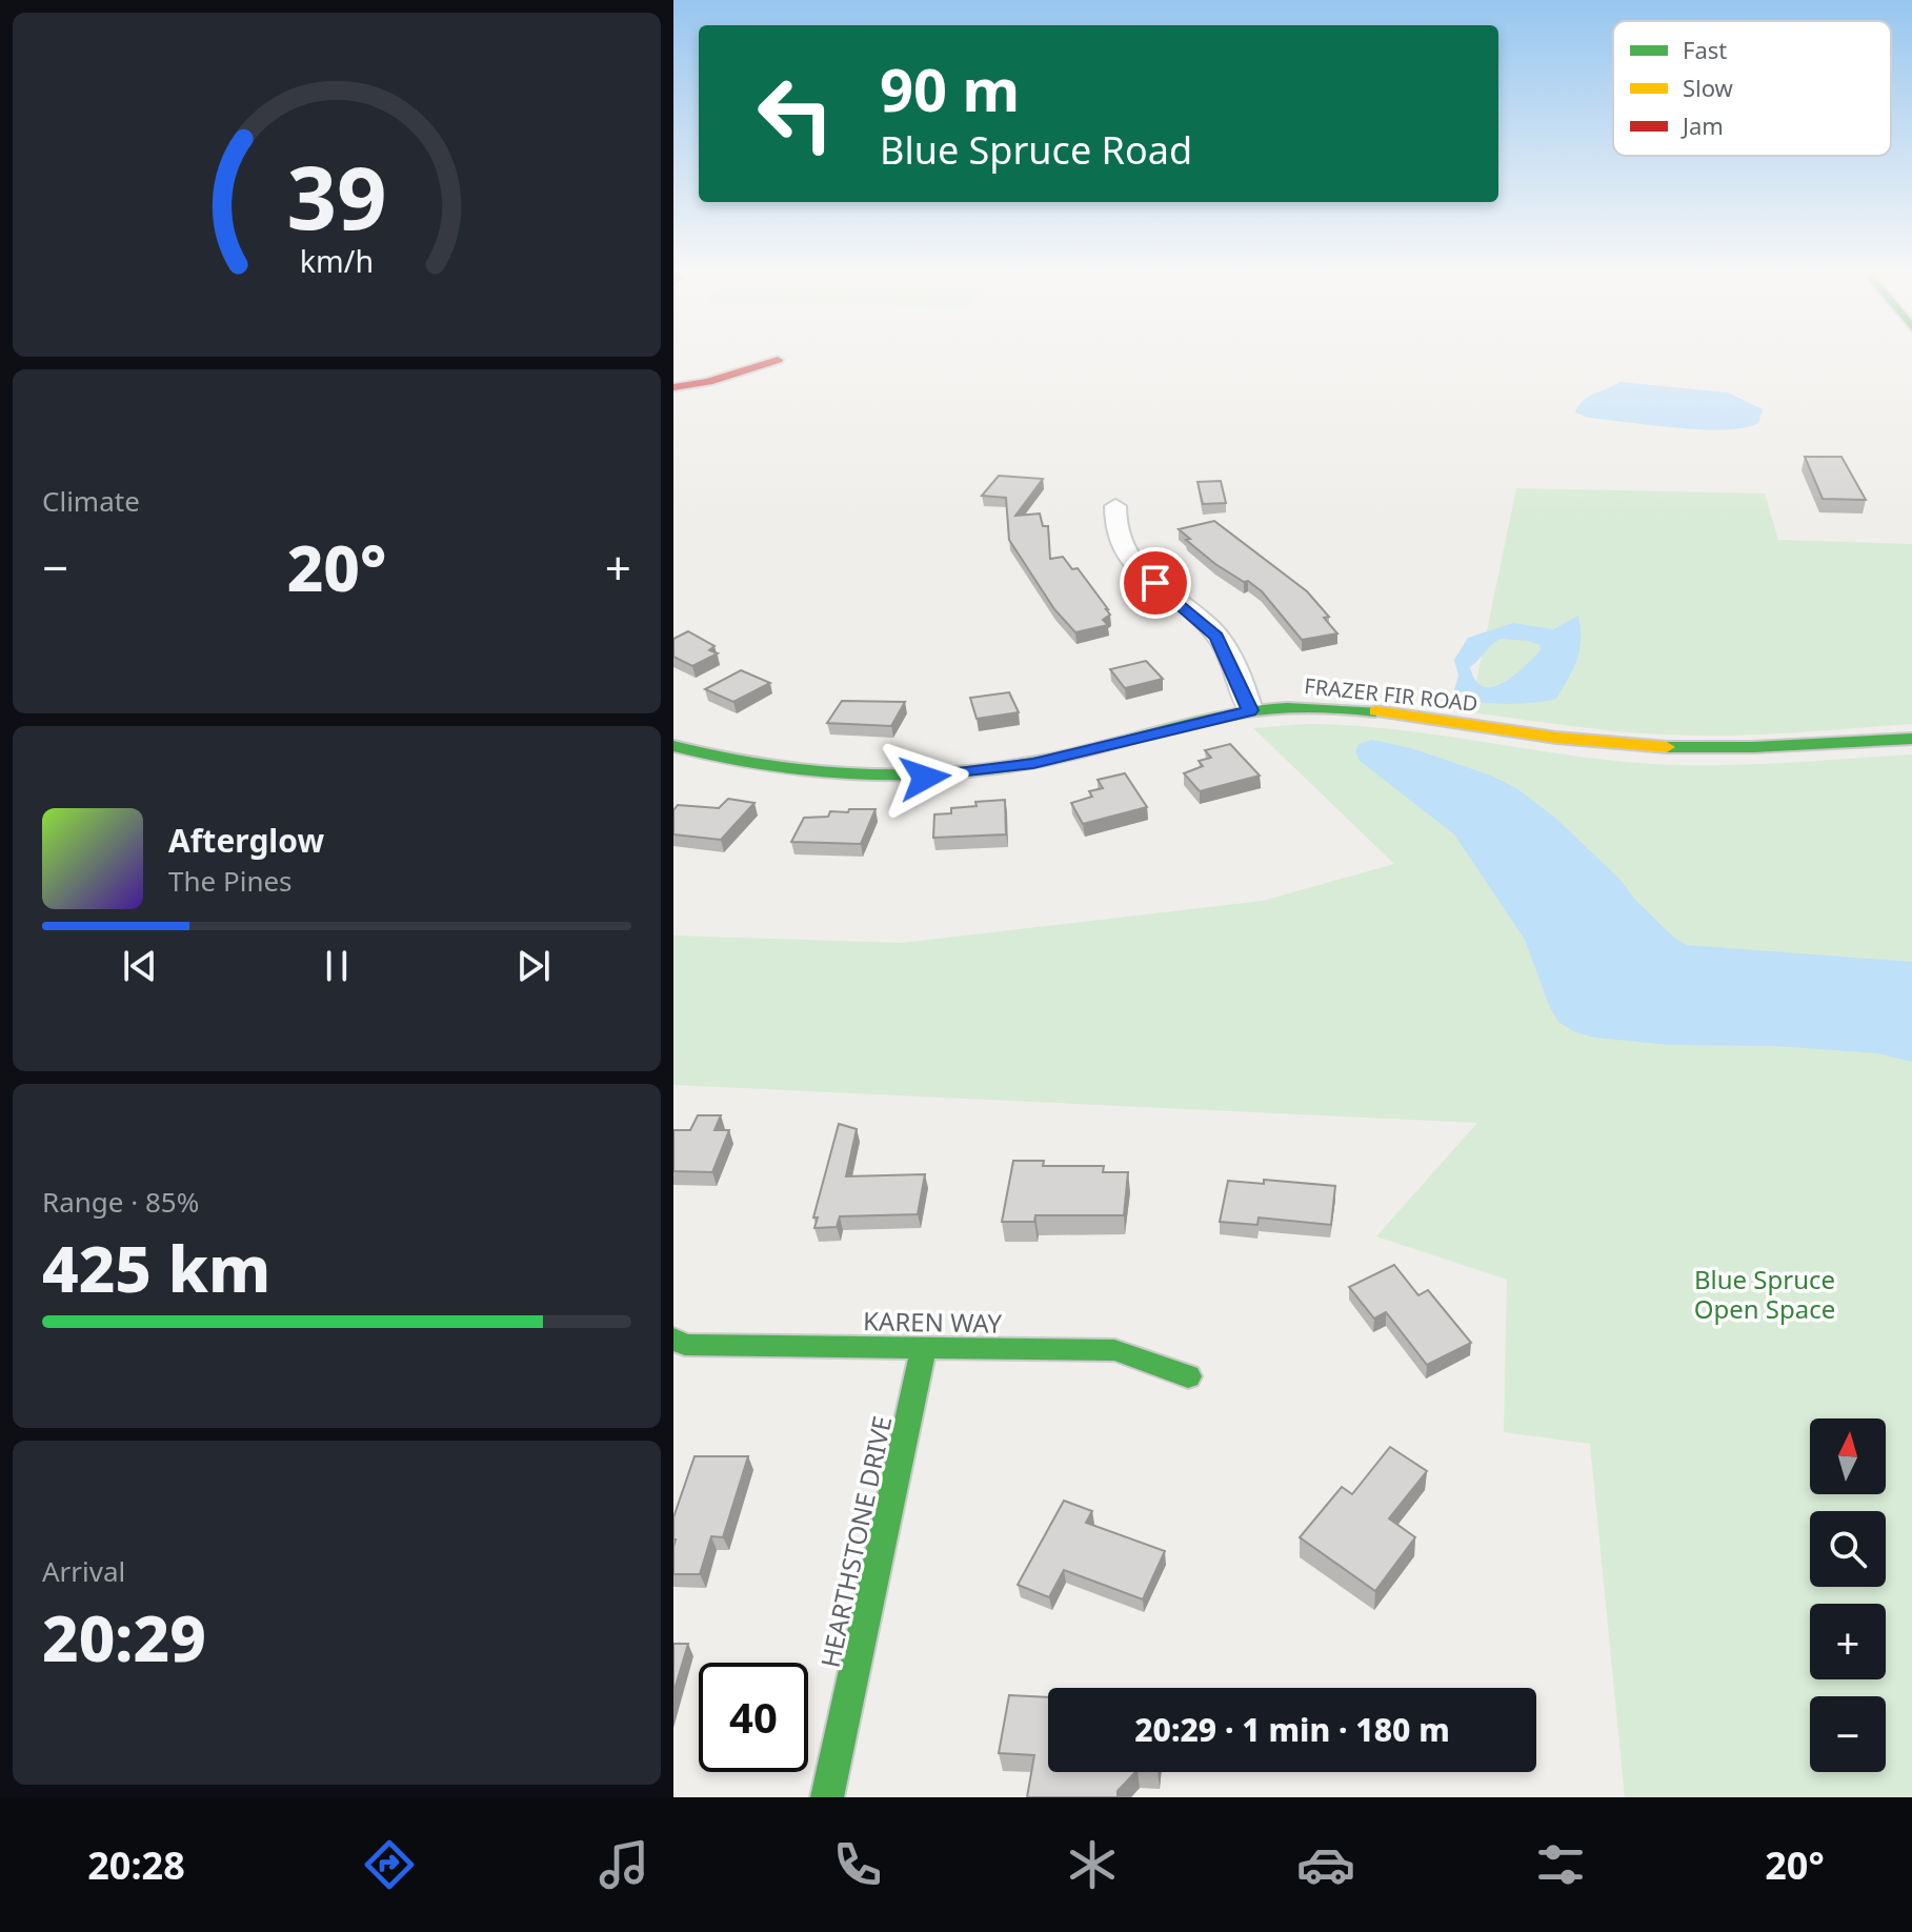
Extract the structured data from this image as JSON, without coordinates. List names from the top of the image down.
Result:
{
  "streets": {
    "street": ["FRAZER FIR ROAD", "KAREN WAY", "HEARTHSTONE DRIVE"]
  },
  "crossings": [
    ["KAREN WAY", "HEARTHSTONE DRIVE"]
  ],
  "parks": ["Blue Spruce Open Space"],
  "legend": ["Fast", "Slow", "Jam"],
  "north": "top",
  "page": {
    "turn": ["90 m", "Blue Spruce Road"],
    "tile": [
      "Climate",
      ["Range · 85%", "425 km"],
      ["Arrival", "20:29"]
    ],
    "heat": ["−", "20°", "+"],
    "song": ["Afterglow", "The Pines"],
    "map_buttons": ["+", "−"],
    "limit": "40",
    "trip": "20:29 · 1 min · 180 m",
    "tabs": ["20:28", "20°"],
    "gauge": ["39", "km/h"]
  }
}
